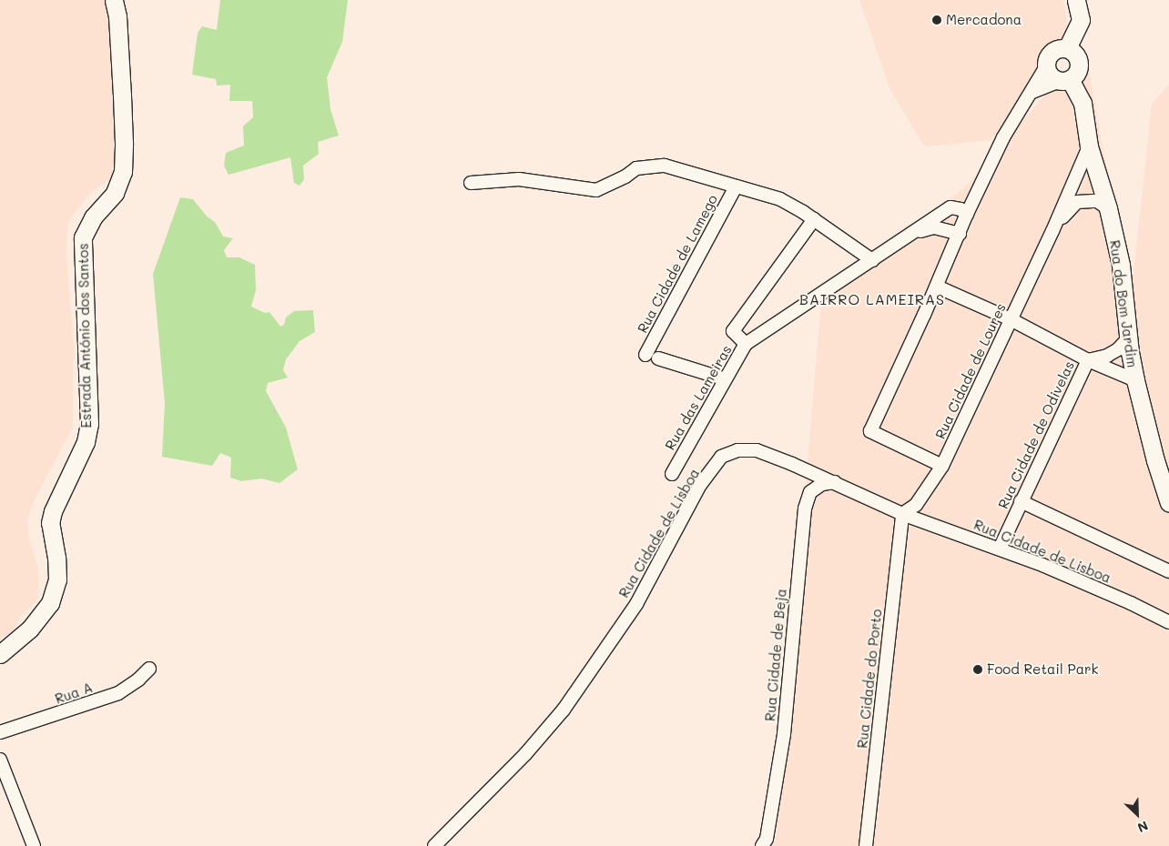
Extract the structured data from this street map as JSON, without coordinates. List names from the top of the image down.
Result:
{
  "streets": {
    "street": [
      "Rua Cidade de Lamego",
      "Rua do Bom Jardim",
      "Estrada António dos Santos",
      "Rua Cidade de Loures",
      "Rua das Lameiras",
      "Rua Cidade de Odivelas",
      "Rua Cidade de Lisboa",
      "Rua Cidade de Beja",
      "Rua Cidade do Porto",
      "Rua A"
    ]
  },
  "crossings": [
    ["Rua Cidade de Loures", "Rua Cidade de Lisboa"],
    ["Rua Cidade de Loures", "Rua Cidade do Porto"],
    ["Rua Cidade de Odivelas", "Rua Cidade de Lisboa"],
    ["Rua Cidade de Lisboa", "Rua Cidade de Beja"],
    ["Rua Cidade de Lisboa", "Rua Cidade do Porto"]
  ],
  "districts": ["BAIRRO LAMEIRAS"],
  "places": ["Mercadona", "Food Retail Park"],
  "north": "bottom right"
}
